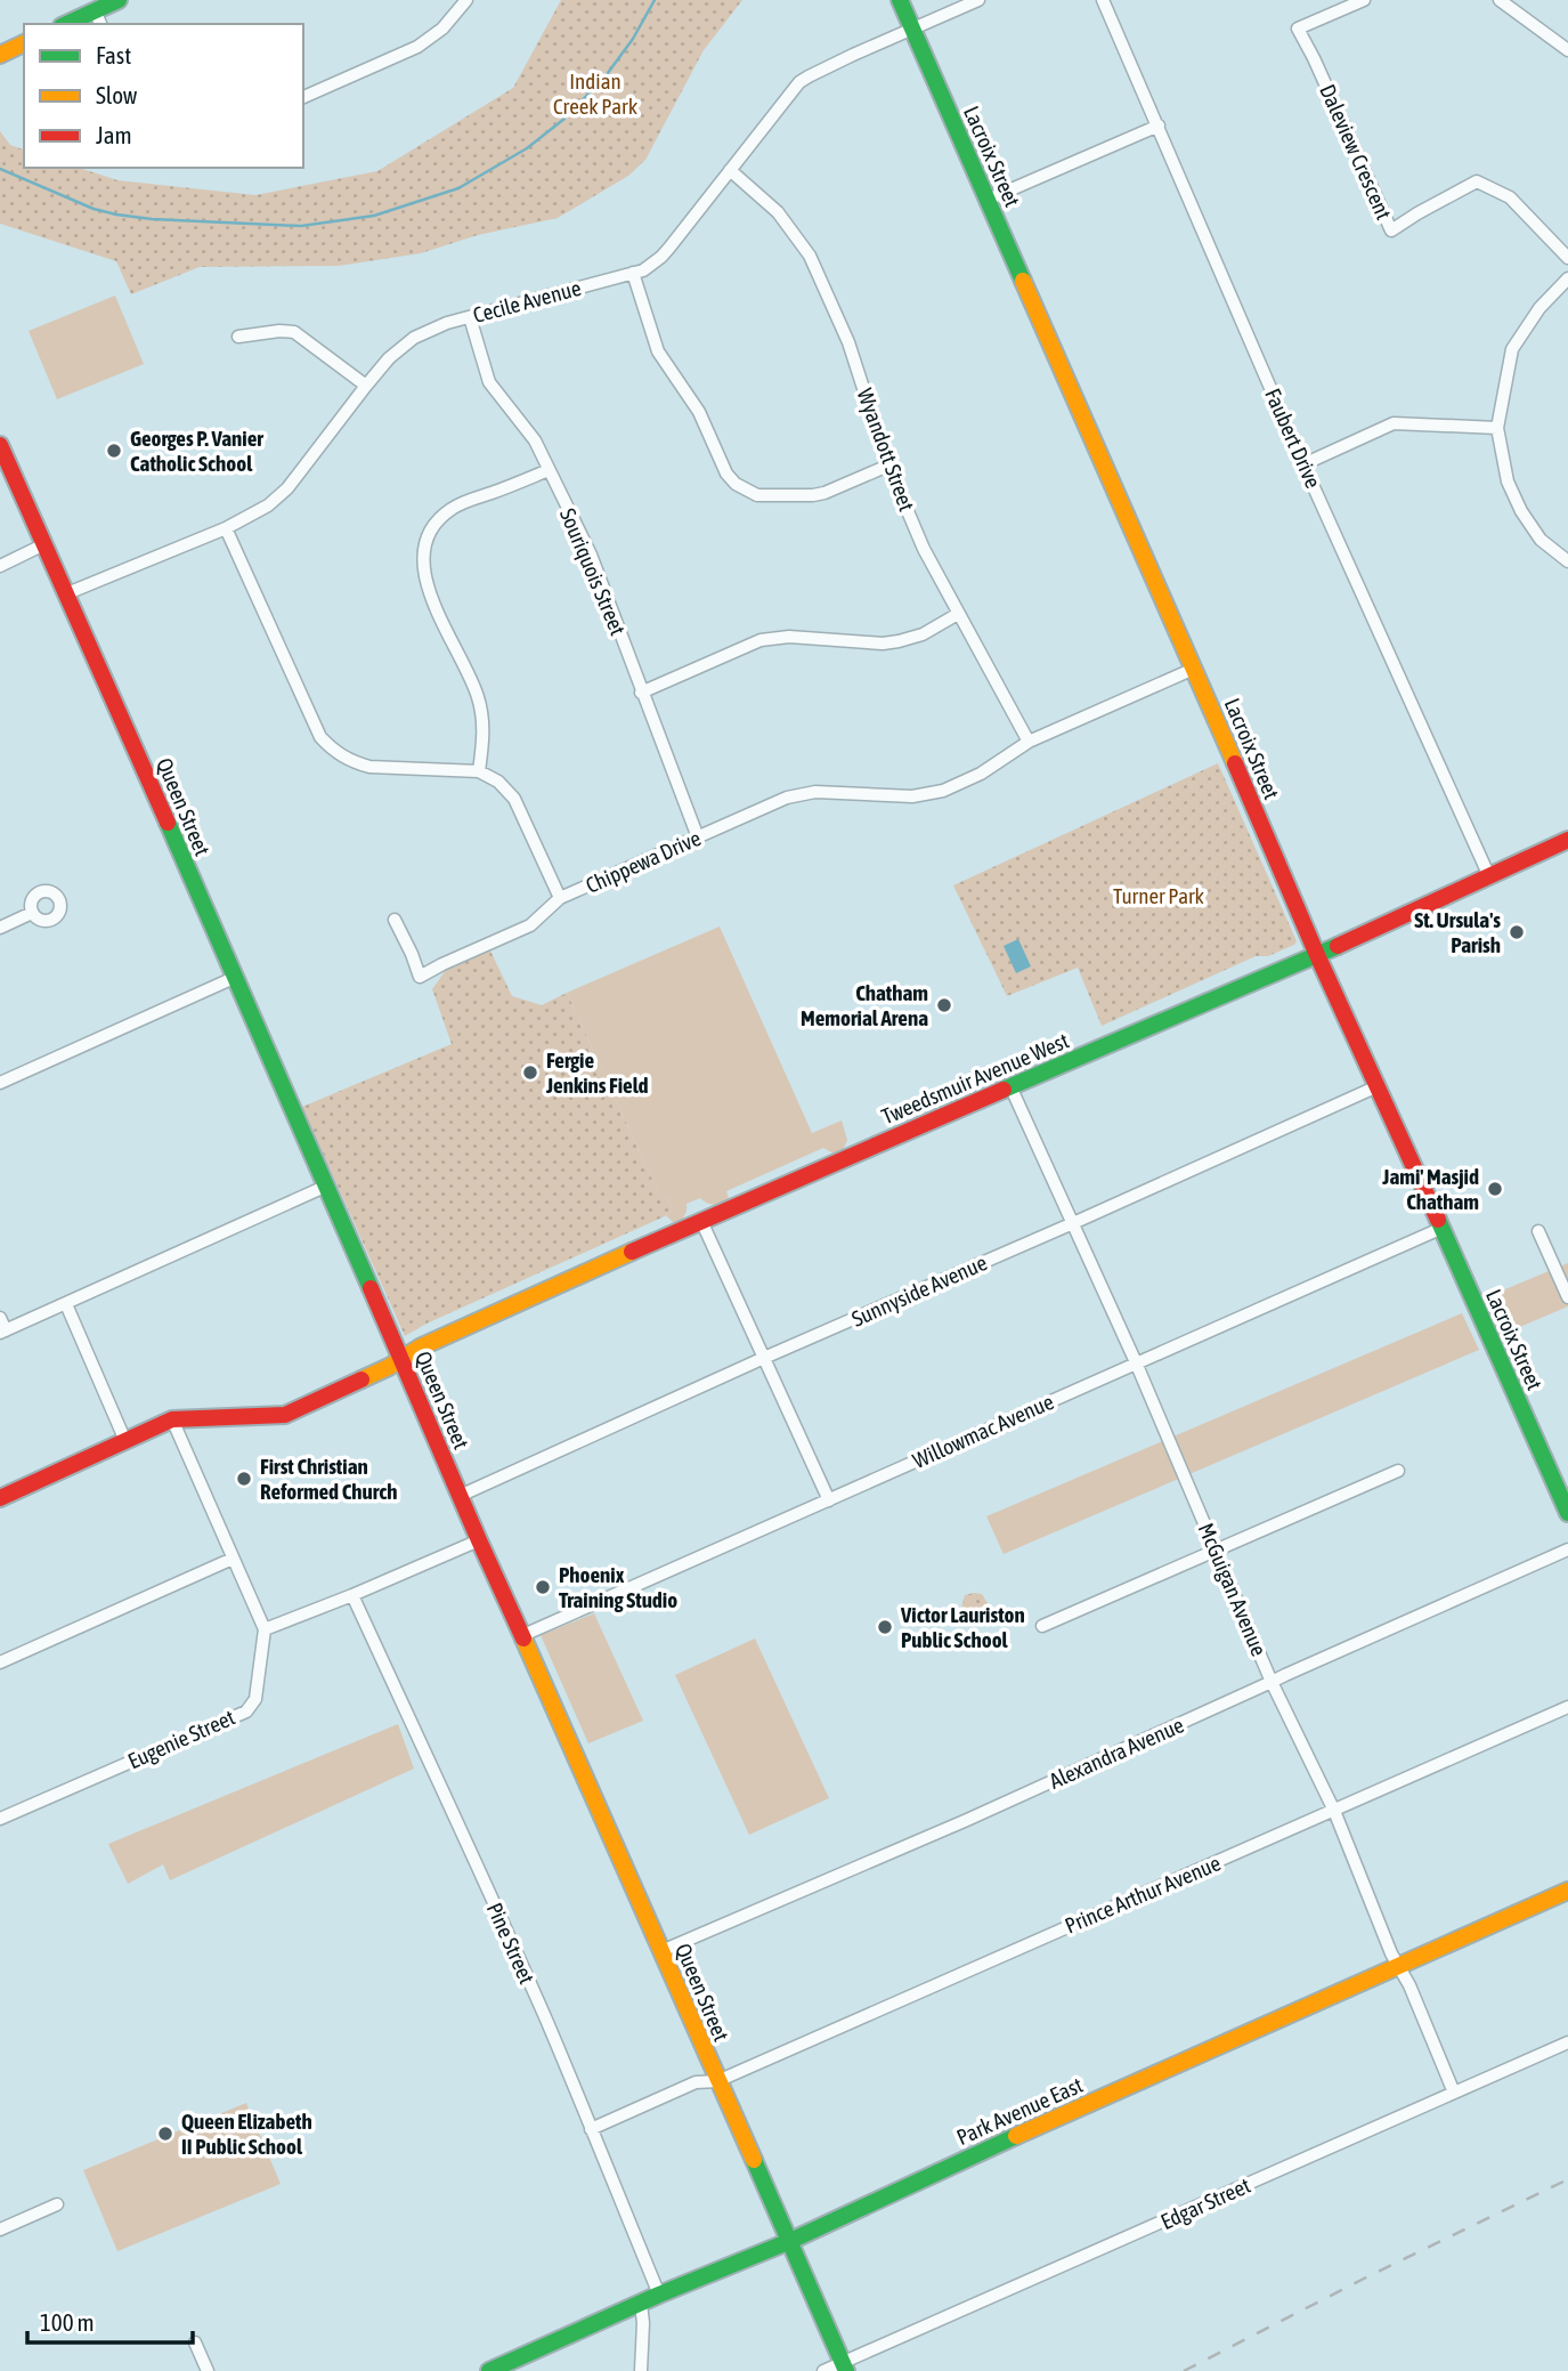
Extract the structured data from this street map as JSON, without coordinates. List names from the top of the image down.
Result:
{
  "streets": {
    "street": [
      "Daleview Crescent",
      "Lacroix Street",
      "Cecile Avenue",
      "Faubert Drive",
      "Wyandott Street",
      "Souriquois Street",
      "Queen Street",
      "Chippewa Drive",
      "Tweedsmuir Avenue West",
      "Sunnyside Avenue",
      "Willowmac Avenue",
      "McGuigan Avenue",
      "Eugenie Street",
      "Alexandra Avenue",
      "Prince Arthur Avenue",
      "Pine Street",
      "Park Avenue East",
      "Edgar Street"
    ]
  },
  "crossings": [
    ["Lacroix Street", "Cecile Avenue"],
    ["Lacroix Street", "Chippewa Drive"],
    ["Lacroix Street", "Tweedsmuir Avenue West"],
    ["Lacroix Street", "Sunnyside Avenue"],
    ["Lacroix Street", "Willowmac Avenue"],
    ["Cecile Avenue", "Wyandott Street"],
    ["Cecile Avenue", "Souriquois Street"],
    ["Cecile Avenue", "Queen Street"],
    ["Faubert Drive", "Tweedsmuir Avenue West"],
    ["Wyandott Street", "Chippewa Drive"],
    ["Souriquois Street", "Chippewa Drive"],
    ["Queen Street", "Tweedsmuir Avenue West"],
    ["Queen Street", "Sunnyside Avenue"],
    ["Queen Street", "Willowmac Avenue"],
    ["Queen Street", "Alexandra Avenue"],
    ["Queen Street", "Prince Arthur Avenue"],
    ["Queen Street", "Park Avenue East"],
    ["Queen Street", "Edgar Street"],
    ["Tweedsmuir Avenue West", "McGuigan Avenue"],
    ["Sunnyside Avenue", "McGuigan Avenue"],
    ["Willowmac Avenue", "McGuigan Avenue"],
    ["McGuigan Avenue", "Alexandra Avenue"],
    ["McGuigan Avenue", "Prince Arthur Avenue"],
    ["McGuigan Avenue", "Park Avenue East"],
    ["McGuigan Avenue", "Edgar Street"],
    ["Prince Arthur Avenue", "Pine Street"],
    ["Pine Street", "Park Avenue East"]
  ],
  "parks": ["Indian Creek Park", "Turner Park"],
  "places": [
    "Georges P. Vanier Catholic School",
    "St. Ursula's Parish",
    "Chatham Memorial Arena",
    "Fergie Jenkins Field",
    "Jami' Masjid Chatham",
    "First Christian Reformed Church",
    "Phoenix Training Studio",
    "Victor Lauriston Public School",
    "Queen Elizabeth II Public School"
  ],
  "legend": ["Fast", "Slow", "Jam"],
  "scale_bar": "100 m"
}
